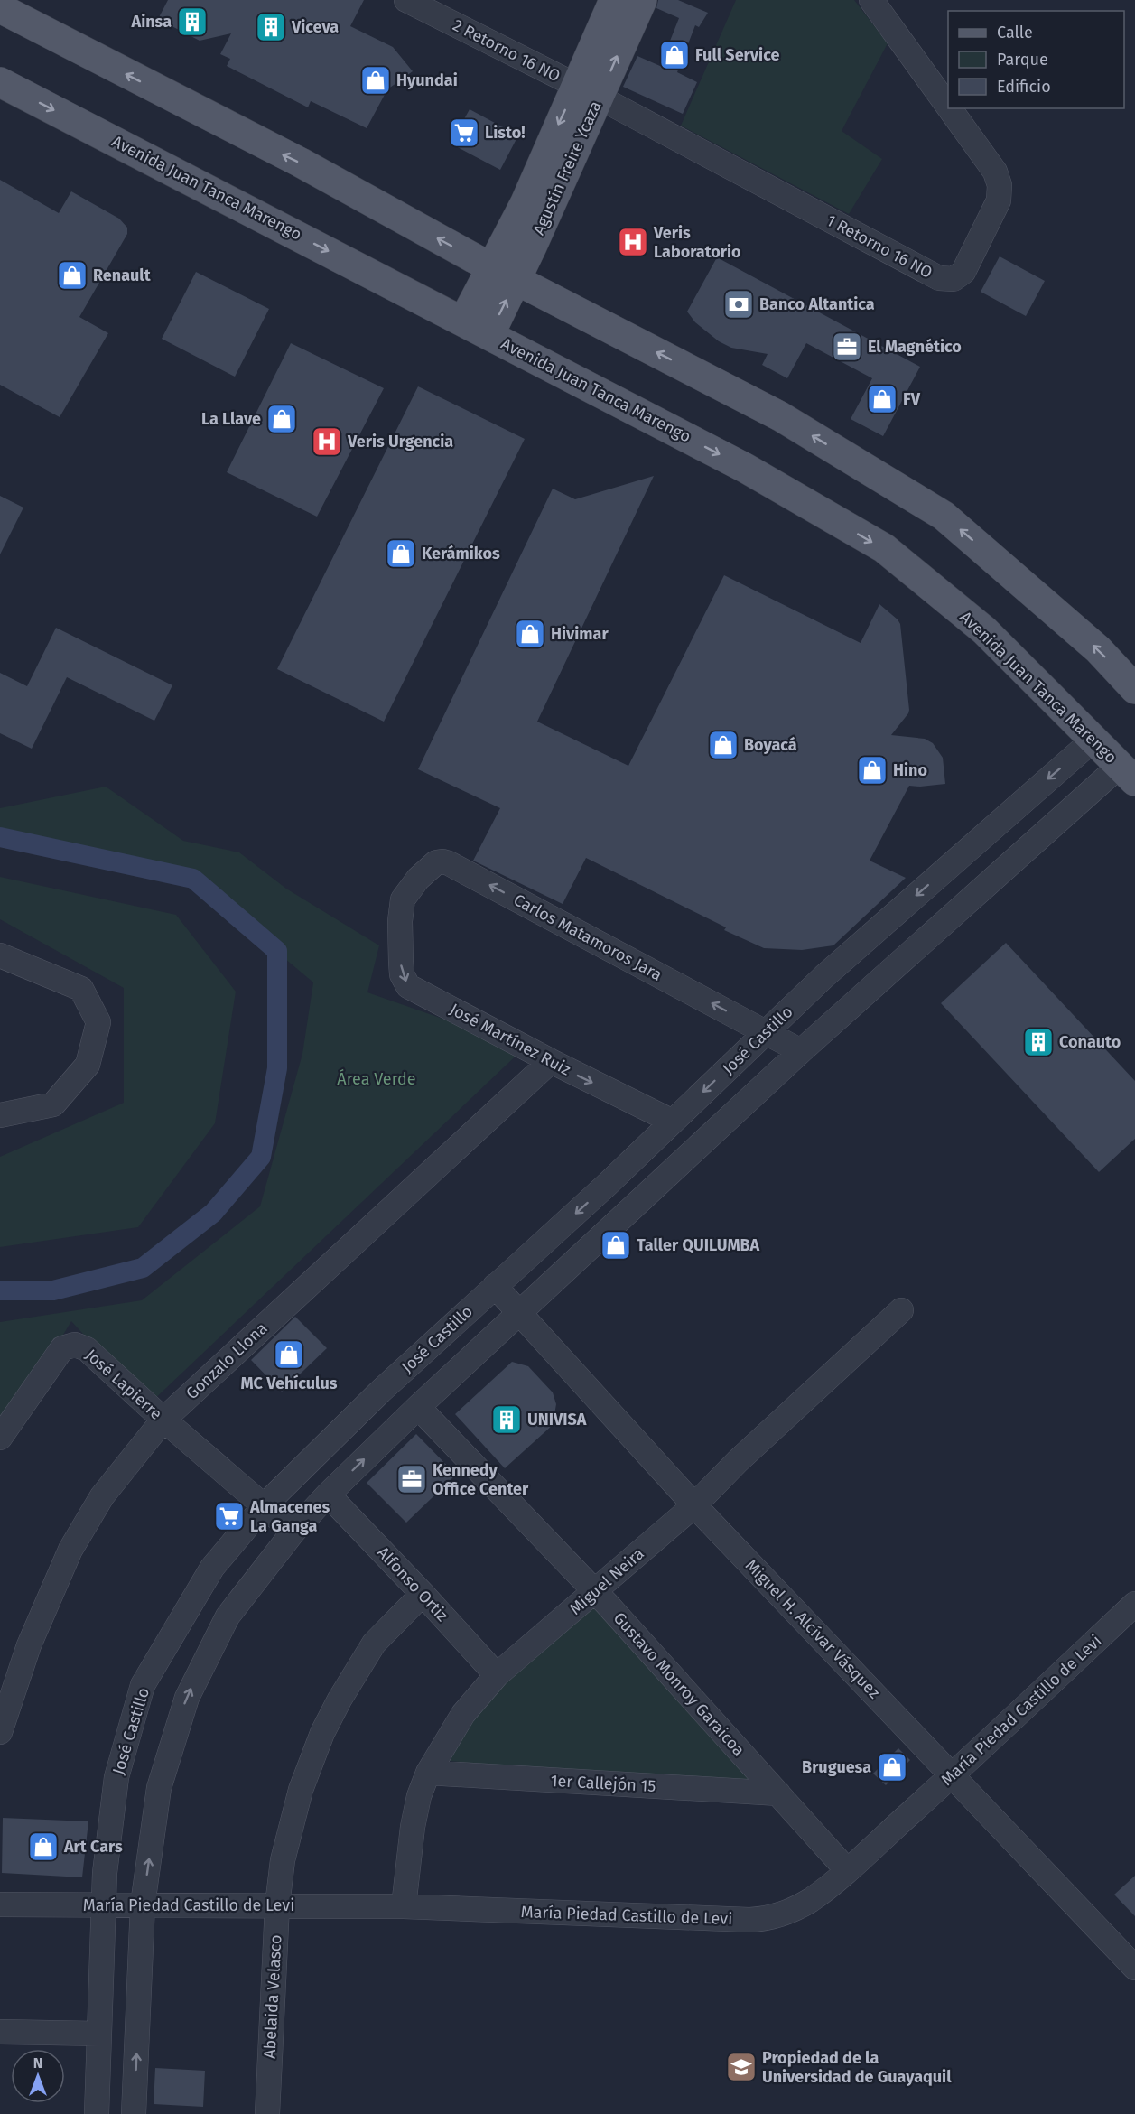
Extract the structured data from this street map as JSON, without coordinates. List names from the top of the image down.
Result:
{
  "streets": {
    "main road": ["Agustín Freire Ycaza", "Avenida Juan Tanca Marengo"],
    "street": [
      "2 Retorno 16 NO",
      "1 Retorno 16 NO",
      "Carlos Matamoros Jara",
      "José Martínez Ruiz",
      "José Castillo",
      "Gonzalo Llona",
      "José Lapierre",
      "Miguel Neira",
      "Alfonso Ortiz",
      "Miguel H. Alcívar Vásquez",
      "Gustavo Monroy Garaicoa",
      "María Piedad Castillo de Levi",
      "1er Callejón 15",
      "Abelaida Velasco"
    ]
  },
  "crossings": [
    ["2 Retorno 16 NO", "Agustín Freire Ycaza"],
    ["2 Retorno 16 NO", "1 Retorno 16 NO"],
    ["Agustín Freire Ycaza", "Avenida Juan Tanca Marengo"],
    ["Agustín Freire Ycaza", "1 Retorno 16 NO"],
    ["Avenida Juan Tanca Marengo", "José Castillo"],
    ["Carlos Matamoros Jara", "José Martínez Ruiz"],
    ["Carlos Matamoros Jara", "José Castillo"],
    ["José Martínez Ruiz", "José Castillo"],
    ["José Martínez Ruiz", "Gonzalo Llona"],
    ["José Castillo", "José Lapierre"],
    ["José Castillo", "Miguel H. Alcívar Vásquez"],
    ["José Castillo", "María Piedad Castillo de Levi"],
    ["Gonzalo Llona", "José Lapierre"],
    ["Miguel Neira", "Alfonso Ortiz"],
    ["Miguel Neira", "Miguel H. Alcívar Vásquez"],
    ["Miguel Neira", "Gustavo Monroy Garaicoa"],
    ["Miguel Neira", "María Piedad Castillo de Levi"],
    ["Miguel Neira", "1er Callejón 15"],
    ["Alfonso Ortiz", "Abelaida Velasco"],
    ["Miguel H. Alcívar Vásquez", "María Piedad Castillo de Levi"],
    ["Gustavo Monroy Garaicoa", "María Piedad Castillo de Levi"],
    ["Gustavo Monroy Garaicoa", "1er Callejón 15"],
    ["María Piedad Castillo de Levi", "Abelaida Velasco"]
  ],
  "one_way": ["Carlos Matamoros Jara", "José Martínez Ruiz"],
  "parks": ["Área Verde"],
  "places": {
    "building": [
      "Ainsa",
      "Viceva",
      "Conauto",
      "UNIVISA"
    ],
    "shop": [
      "Full Service",
      "Hyundai",
      "Renault",
      "FV",
      "La Llave",
      "Kerámikos",
      "Hivimar",
      "Boyacá",
      "Hino",
      "Taller QUILUMBA",
      "MC Vehículus",
      "Bruguesa",
      "Art Cars"
    ],
    "supermarket": ["Listo!", "Almacenes La Ganga"],
    "hospital": ["Veris Laboratorio", "Veris Urgencia"],
    "bank": ["Banco Altantica"],
    "office": ["El Magnético", "Kennedy Office Center"],
    "school or university": ["Propiedad de la Universidad de Guayaquil"]
  },
  "legend": ["Calle", "Parque", "Edificio"],
  "north": "top"
}
